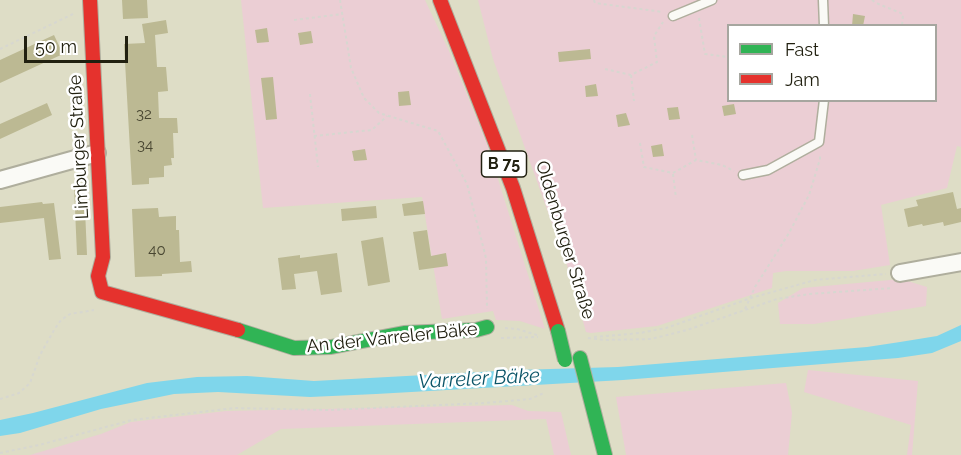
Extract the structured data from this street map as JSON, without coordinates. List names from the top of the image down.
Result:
{
  "streets": {
    "main road": [
      "Limburger Straße",
      "B 75",
      "Oldenburger Straße",
      "An der Varreler Bäke"
    ]
  },
  "crossings": [
    ["Limburger Straße", "An der Varreler Bäke"],
    ["Oldenburger Straße", "An der Varreler Bäke"]
  ],
  "water": ["Varreler Bäke"],
  "house_numbers": ["32", "34", "40"],
  "legend": ["Fast", "Jam"],
  "scale_bar": "50 m"
}
